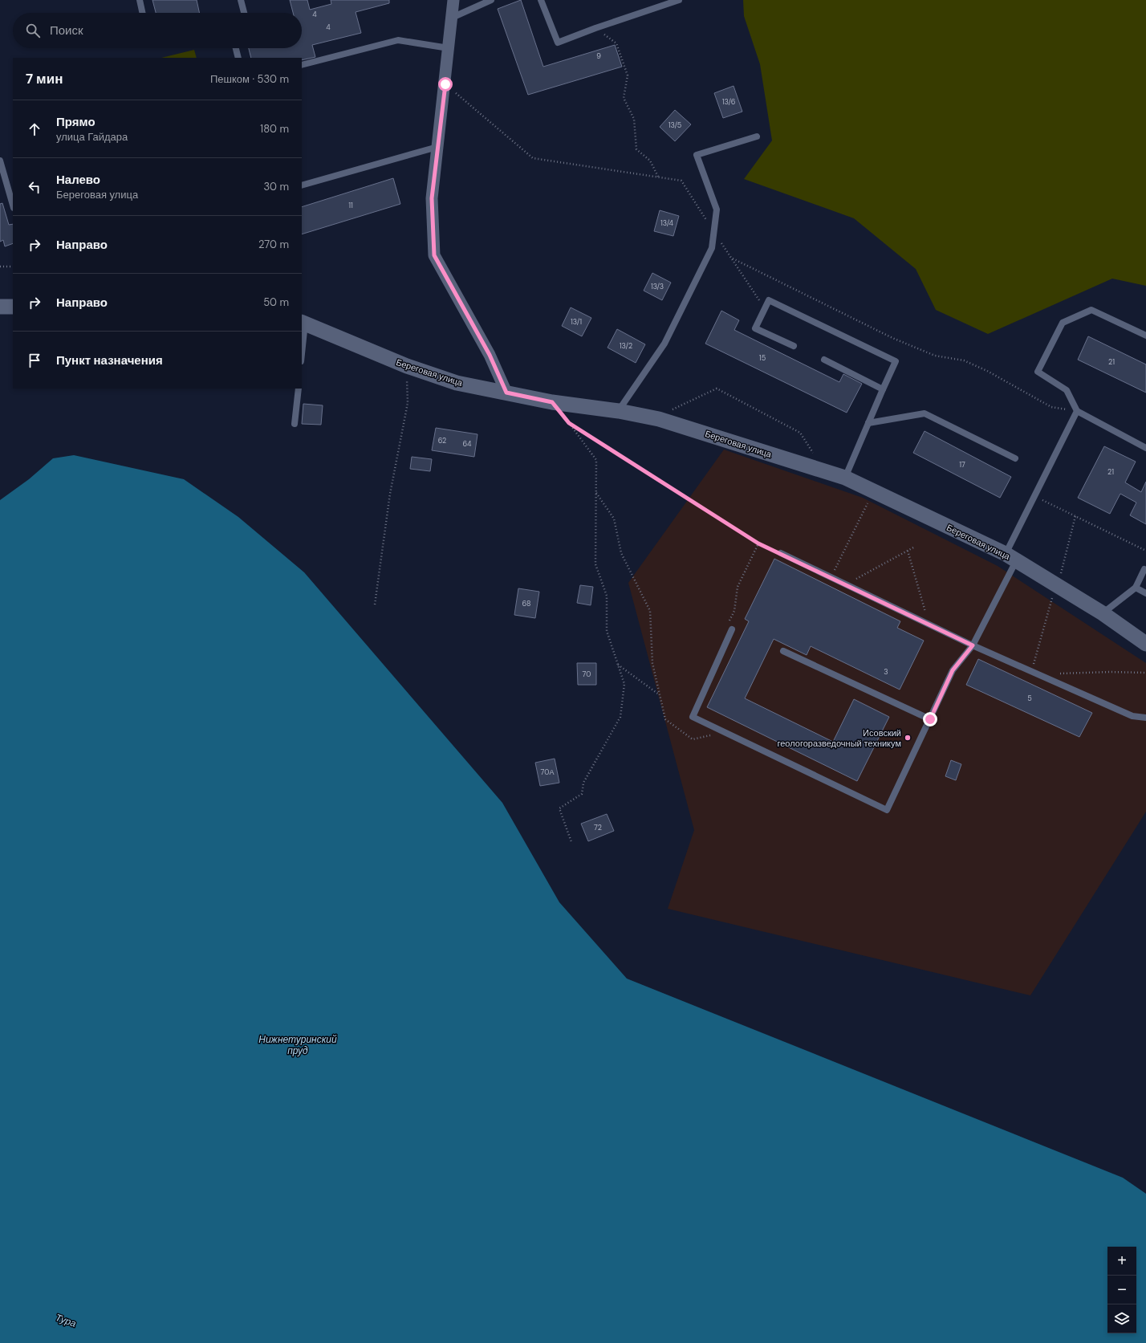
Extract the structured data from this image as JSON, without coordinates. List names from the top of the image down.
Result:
{
  "streets": {
    "street": ["Береговая улица"]
  },
  "water": ["Нижнетуринский пруд", "Тура"],
  "places": ["Исовский геологоразведочный техникум"],
  "house_numbers": [
    "4",
    "4",
    "9",
    "13/6",
    "13/5",
    "11",
    "13/4",
    "13/3",
    "13/1",
    "13/2",
    "15",
    "21",
    "62",
    "64",
    "17",
    "21",
    "68",
    "3",
    "70",
    "5",
    "70А",
    "72"
  ],
  "page": {
    "search": "Поиск",
    "heading": ["7 мин", "Пешком · 530 m"],
    "list": [
      ["Прямо", "улица Гайдара", "180 m"],
      ["Налево", "Береговая улица", "30 m"],
      ["Направо", "270 m"],
      ["Направо", "50 m"],
      "Пункт назначения"
    ],
    "map_buttons": ["+", "−"]
  }
}
